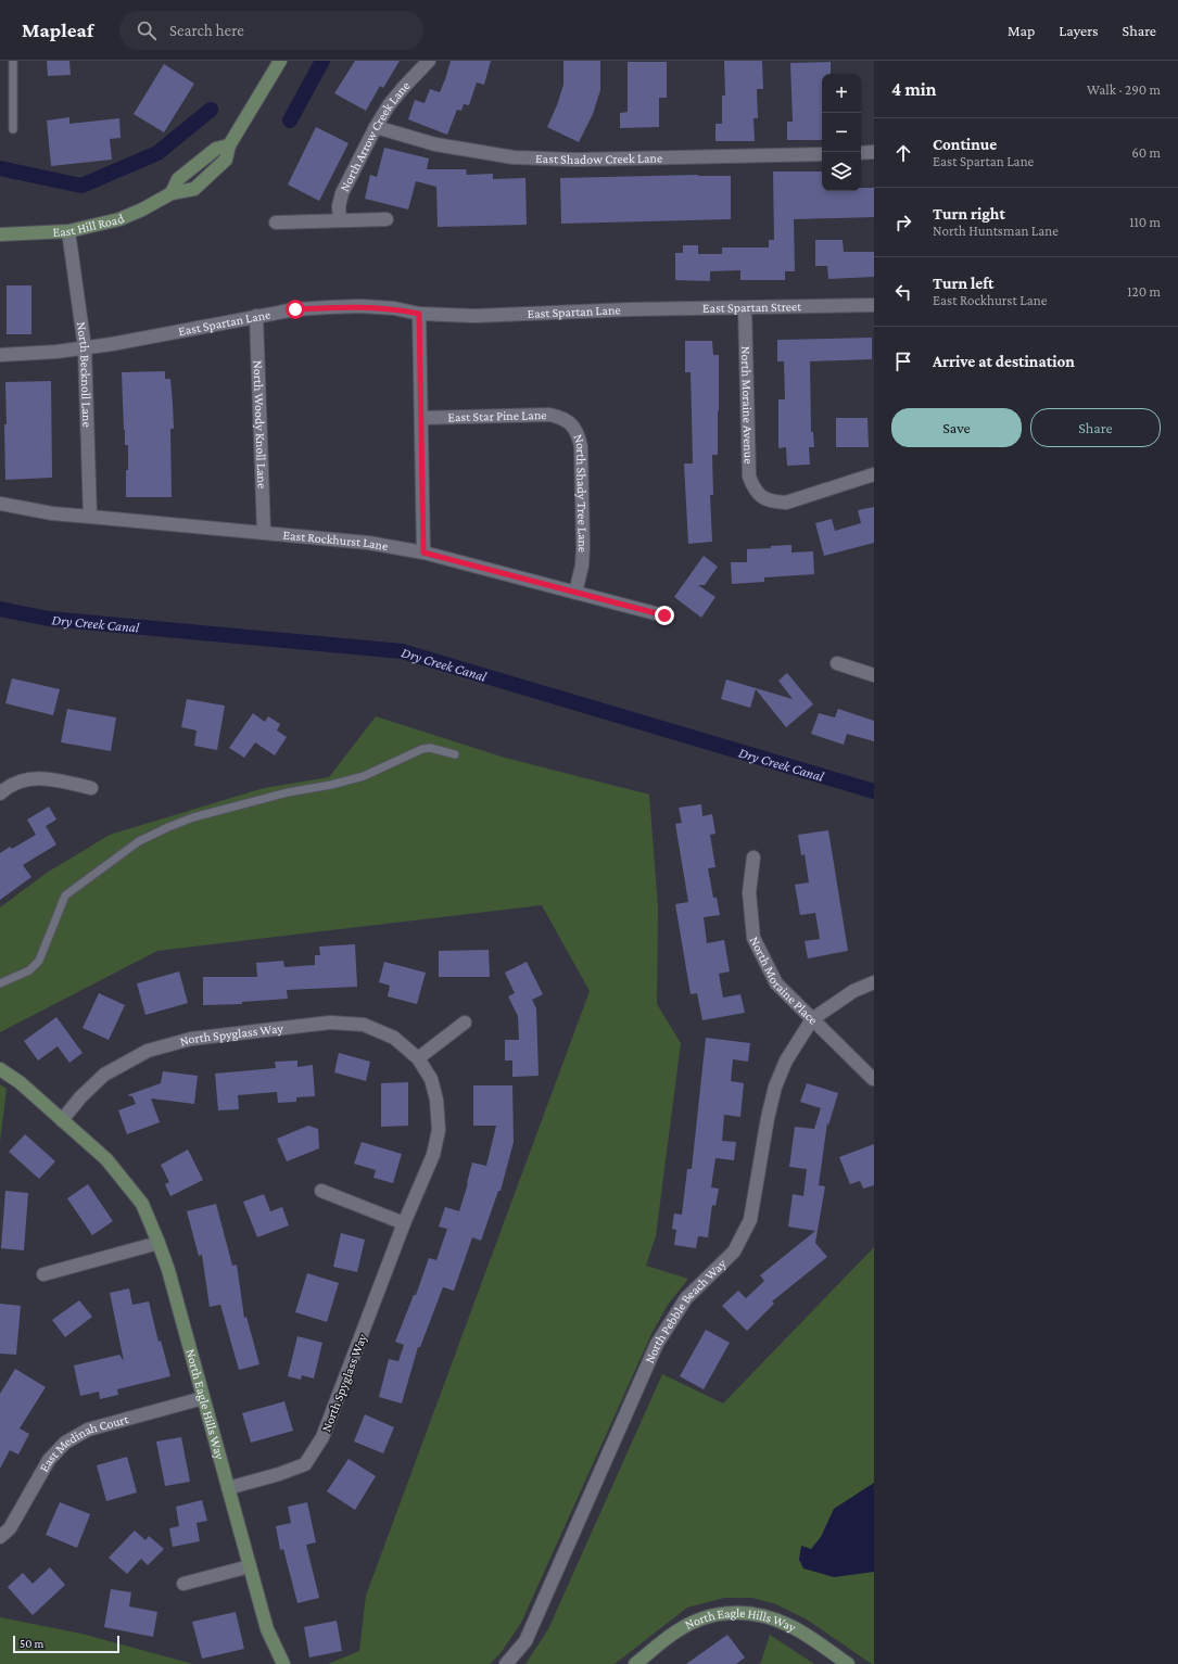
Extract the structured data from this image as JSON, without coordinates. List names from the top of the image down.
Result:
{
  "streets": {
    "street": [
      "North Arrow Creek Lane",
      "East Shadow Creek Lane",
      "East Hill Road",
      "East Spartan Street",
      "East Spartan Lane",
      "North Becknoll Lane",
      "North Moraine Avenue",
      "East Star Pine Lane",
      "North Woody Knoll Lane",
      "North Shady Tree Lane",
      "East Rockhurst Lane",
      "North Moraine Place",
      "North Spyglass Way",
      "North Pebble Beach Way",
      "North Eagle Hills Way",
      "East Medinah Court"
    ]
  },
  "crossings": [
    ["North Arrow Creek Lane", "East Shadow Creek Lane"],
    ["East Hill Road", "North Becknoll Lane"],
    ["East Spartan Street", "East Spartan Lane"],
    ["East Spartan Street", "North Moraine Avenue"],
    ["East Spartan Lane", "North Becknoll Lane"],
    ["East Spartan Lane", "North Woody Knoll Lane"],
    ["North Becknoll Lane", "East Rockhurst Lane"],
    ["East Star Pine Lane", "North Shady Tree Lane"],
    ["North Woody Knoll Lane", "East Rockhurst Lane"],
    ["North Shady Tree Lane", "East Rockhurst Lane"],
    ["North Moraine Place", "North Pebble Beach Way"],
    ["North Spyglass Way", "North Eagle Hills Way"],
    ["North Eagle Hills Way", "East Medinah Court"]
  ],
  "water": ["Dry Creek Canal"],
  "scale_bar": "50 m",
  "page": {
    "header": "Mapleaf",
    "search": "Search here",
    "nav": ["Map", "Layers", "Share"],
    "heading": ["4 min", "Walk · 290 m"],
    "map_buttons": ["+", "−"],
    "list": [
      ["Continue", "East Spartan Lane", "60 m"],
      ["Turn right", "North Huntsman Lane", "110 m"],
      ["Turn left", "East Rockhurst Lane", "120 m"],
      "Arrive at destination"
    ],
    "buttons": ["Save", "Share"],
    "scale": "50 m"
  }
}
